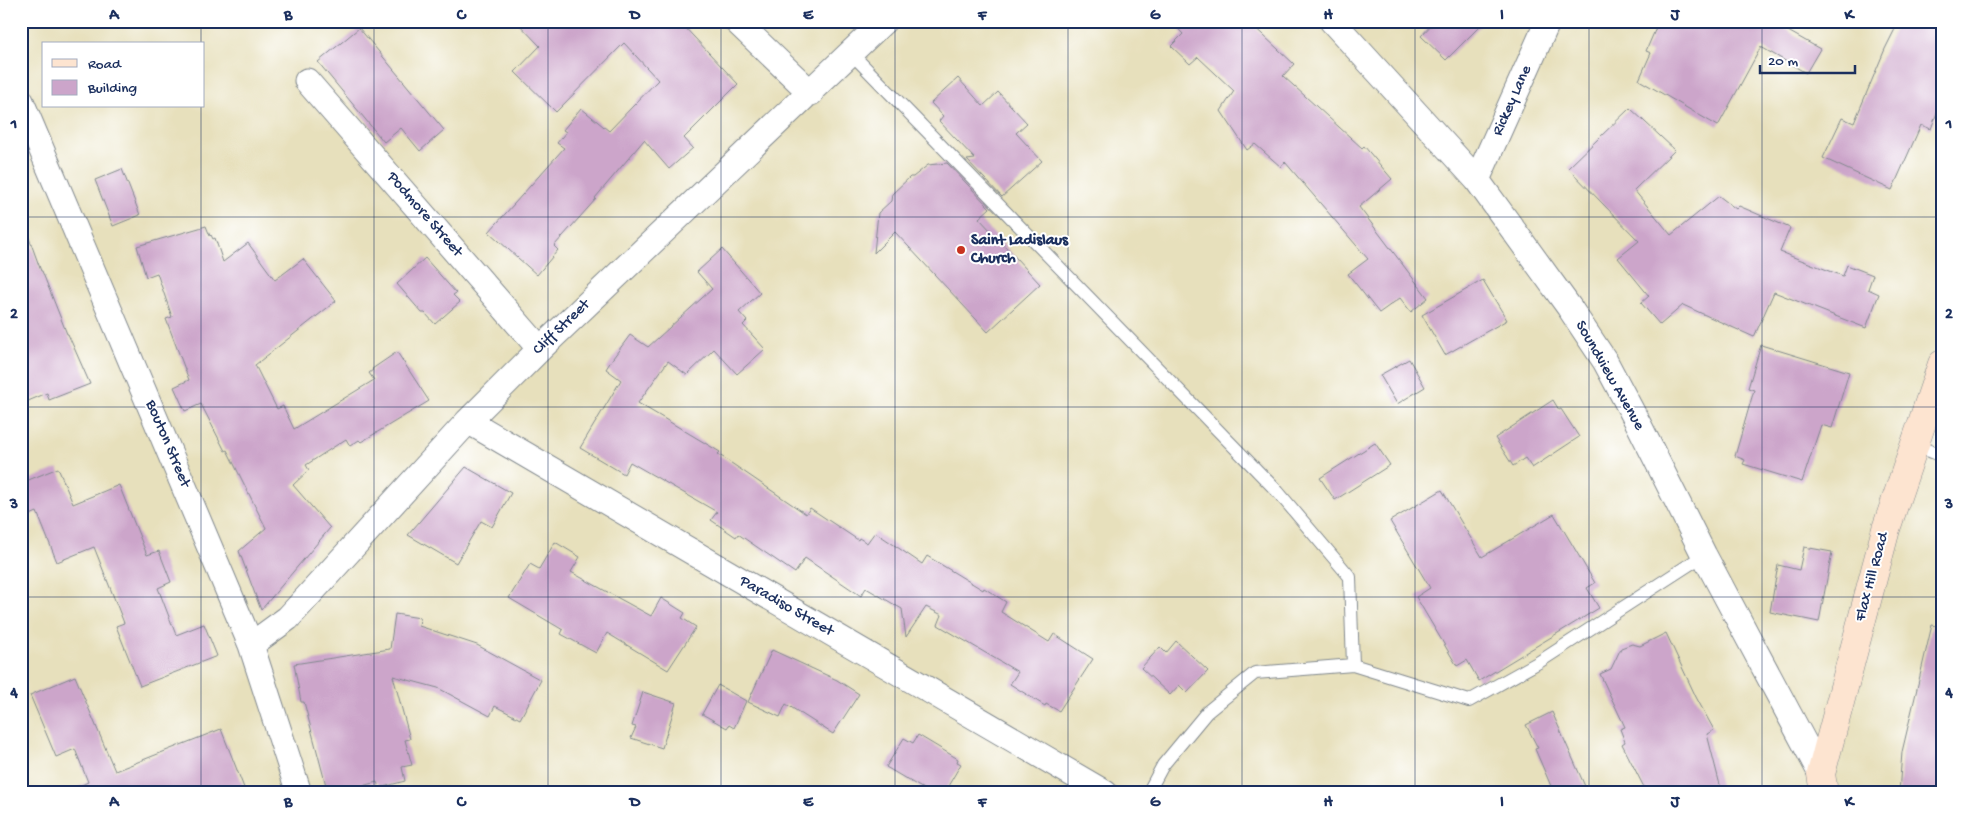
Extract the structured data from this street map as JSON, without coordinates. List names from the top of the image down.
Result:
{
  "streets": {
    "main road": ["Flax Hill Road"],
    "street": [
      "Rickey Lane",
      "Podmore Street",
      "Cliff Street",
      "Soundview Avenue",
      "Bouton Street",
      "Paradiso Street"
    ]
  },
  "crossings": [
    ["Rickey Lane", "Soundview Avenue"],
    ["Podmore Street", "Cliff Street"],
    ["Cliff Street", "Bouton Street"],
    ["Cliff Street", "Paradiso Street"],
    ["Soundview Avenue", "Flax Hill Road"]
  ],
  "places": ["Saint Ladislaus Church"],
  "legend": ["Road", "Building"],
  "scale_bar": "20 m",
  "grid": {
    "columns": [
      "A",
      "B",
      "C",
      "D",
      "E",
      "F",
      "G",
      "H",
      "I",
      "J",
      "K"
    ],
    "rows": [
      "1",
      "2",
      "3",
      "4"
    ]
  }
}
